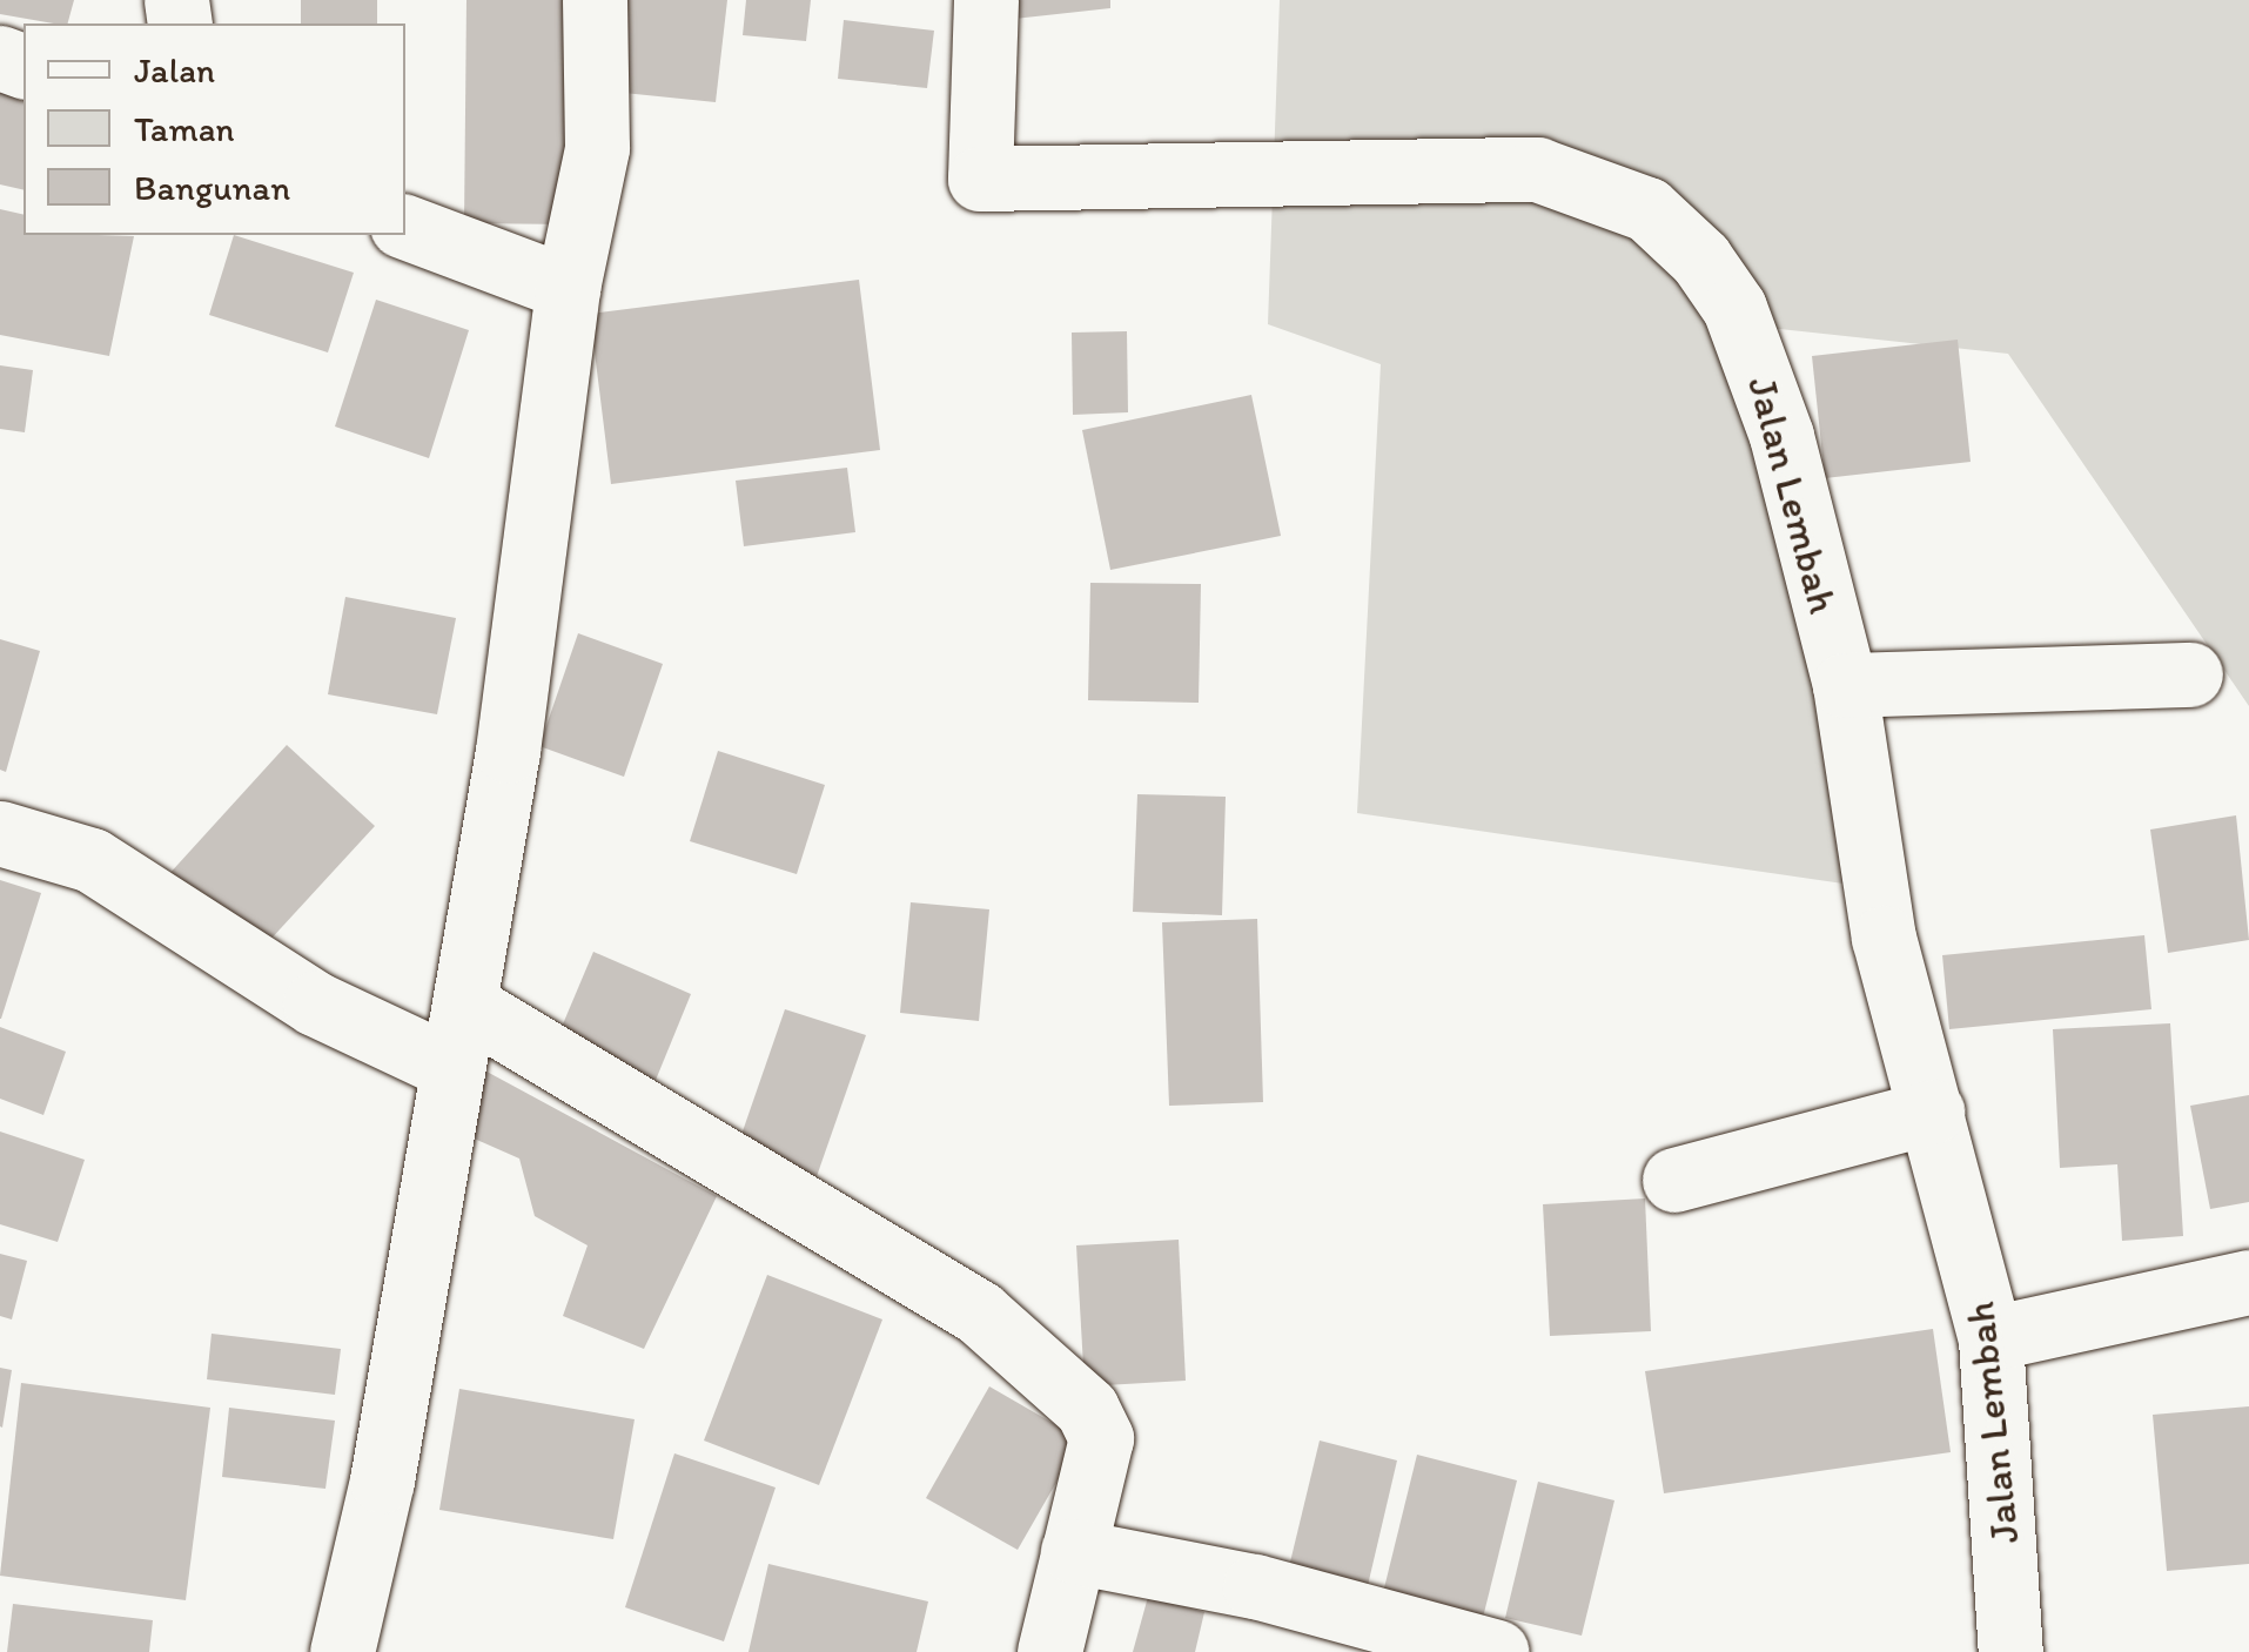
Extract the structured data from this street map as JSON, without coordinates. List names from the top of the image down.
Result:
{
  "streets": {
    "street": ["Jalan Lembah"]
  },
  "legend": ["Jalan", "Taman", "Bangunan"]
}
